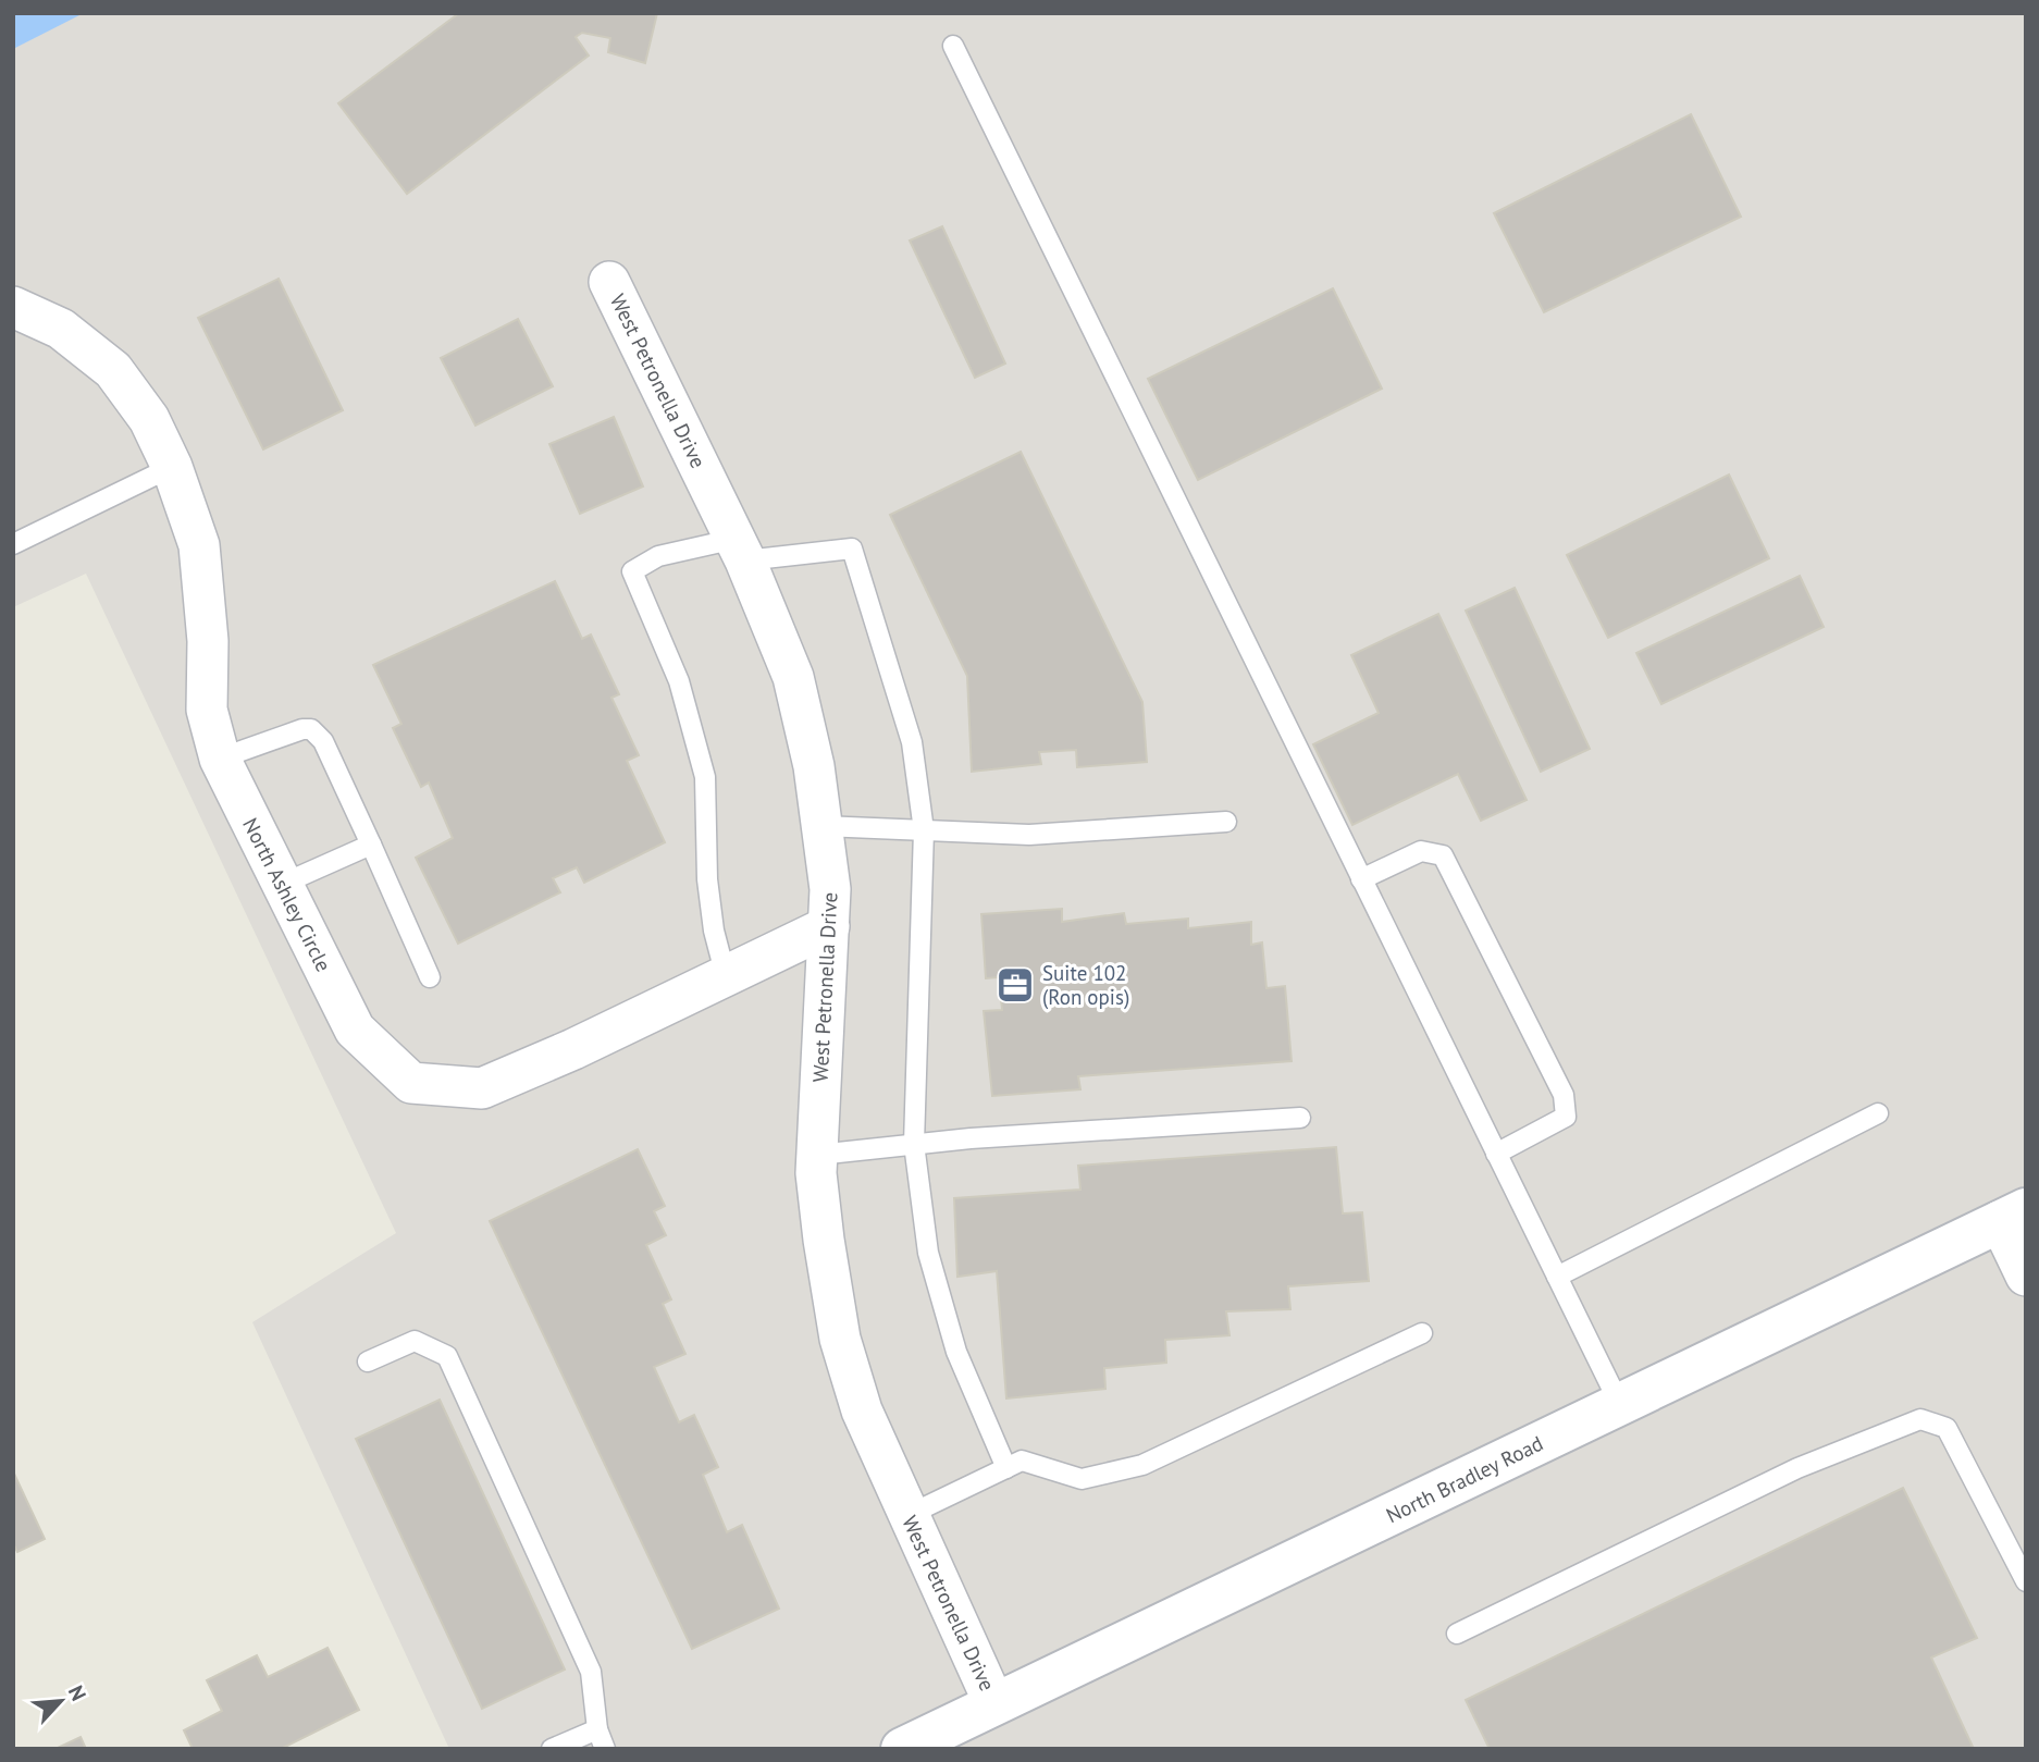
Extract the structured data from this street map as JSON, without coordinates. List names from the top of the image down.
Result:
{
  "streets": {
    "street": ["West Petronella Drive", "North Ashley Circle", "North Bradley Road"]
  },
  "crossings": [
    ["West Petronella Drive", "North Ashley Circle"],
    ["West Petronella Drive", "North Bradley Road"]
  ],
  "places": {
    "office": ["Suite 102 (Ron opis)"]
  },
  "north": "top right"
}
